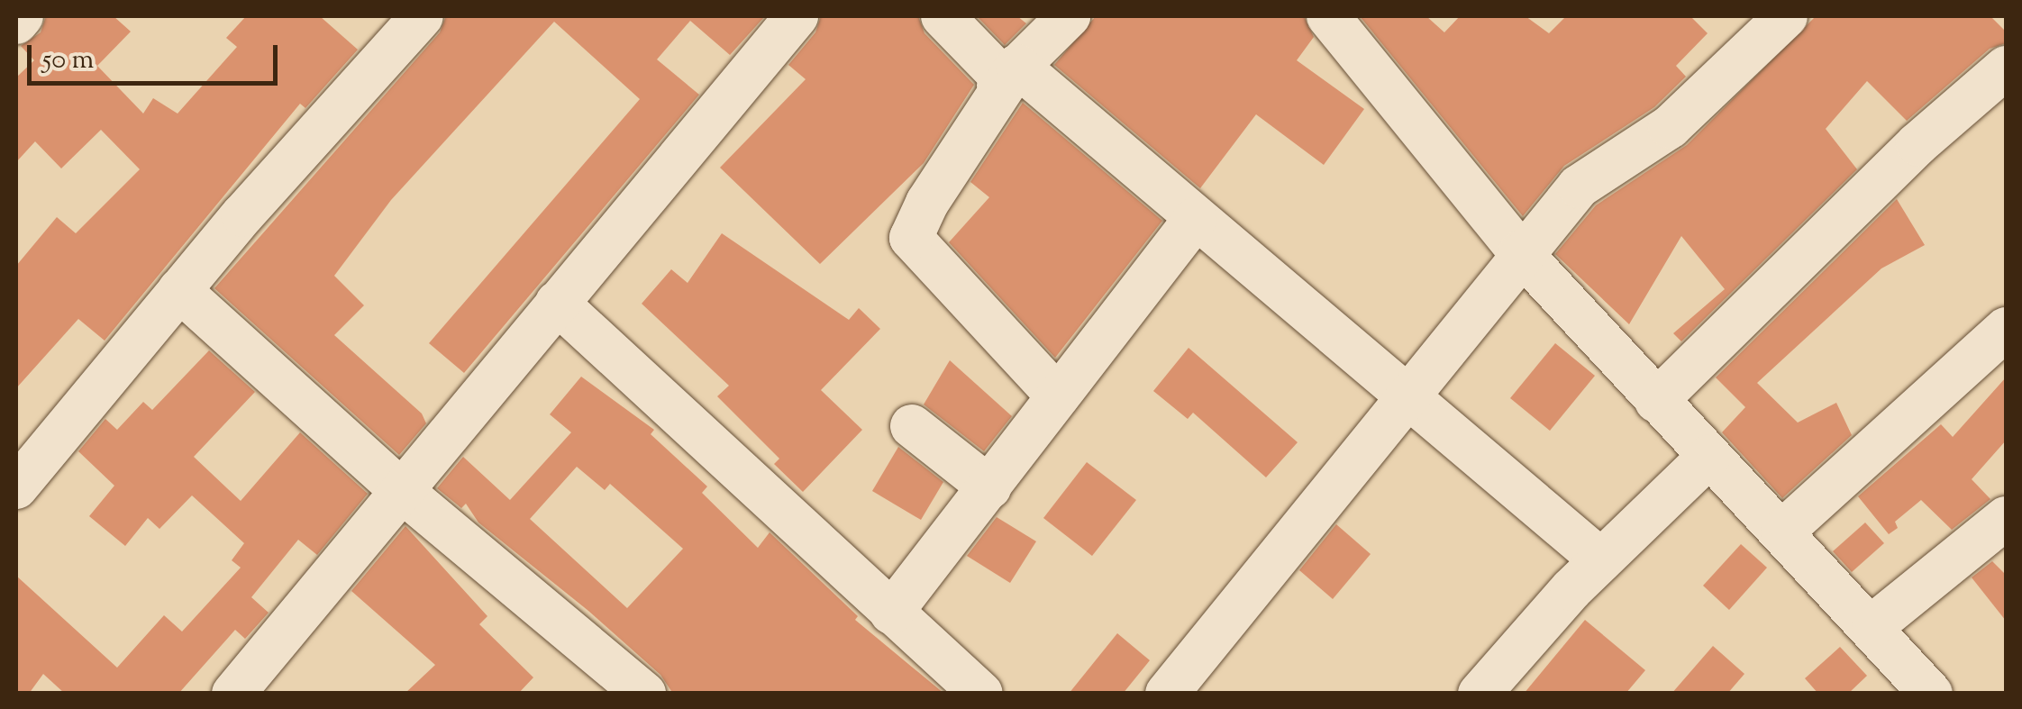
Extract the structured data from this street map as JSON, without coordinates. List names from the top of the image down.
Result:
{
  "scale_bar": "50 m"
}
